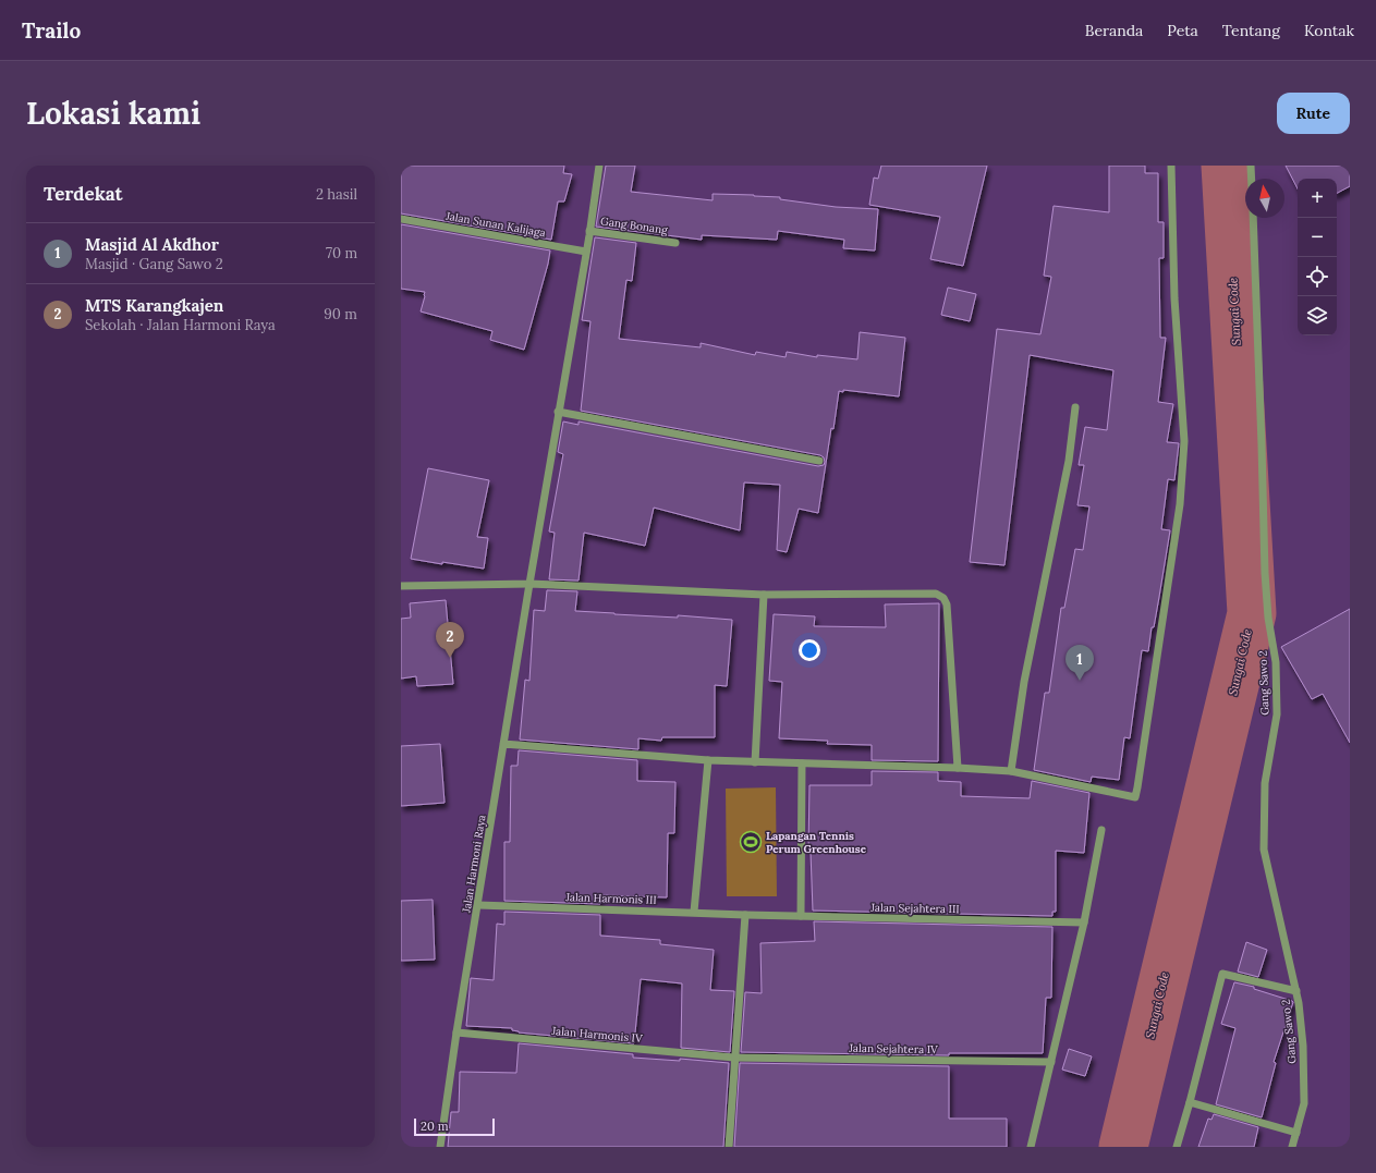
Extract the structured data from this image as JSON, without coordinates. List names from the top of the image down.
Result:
{
  "streets": {
    "street": [
      "Jalan Sunan Kalijaga",
      "Gang Bonang",
      "Gang Sawo 2",
      "Jalan Harmoni Raya",
      "Jalan Harmonis III",
      "Jalan Sejahtera III",
      "Jalan Harmonis IV",
      "Jalan Sejahtera IV"
    ]
  },
  "crossings": [
    ["Jalan Sunan Kalijaga", "Jalan Harmoni Raya"],
    ["Gang Bonang", "Jalan Harmoni Raya"],
    ["Jalan Harmoni Raya", "Jalan Harmonis III"],
    ["Jalan Harmoni Raya", "Jalan Harmonis IV"],
    ["Jalan Harmonis III", "Jalan Sejahtera III"],
    ["Jalan Harmonis IV", "Jalan Sejahtera IV"]
  ],
  "water": ["Sungai Code"],
  "places": {
    "sports": ["Lapangan Tennis Perum Greenhouse"]
  },
  "scale_bar": "20 m",
  "north": "top",
  "page": {
    "header": "Trailo",
    "nav": [
      "Beranda",
      "Peta",
      "Tentang",
      "Kontak"
    ],
    "buttons": "Rute",
    "title": "Lokasi kami",
    "heading": ["Terdekat", "2 hasil"],
    "map_buttons": ["+", "−"],
    "list": [
      {
        "mark": "1",
        "name": "Masjid Al Akdhor",
        "note": "Masjid · Gang Sawo 2",
        "value": "70 m"
      },
      {
        "mark": "2",
        "name": "MTS Karangkajen",
        "note": "Sekolah · Jalan Harmoni Raya",
        "value": "90 m"
      }
    ],
    "pins": ["2", "1"],
    "scale": "20 m"
  }
}
